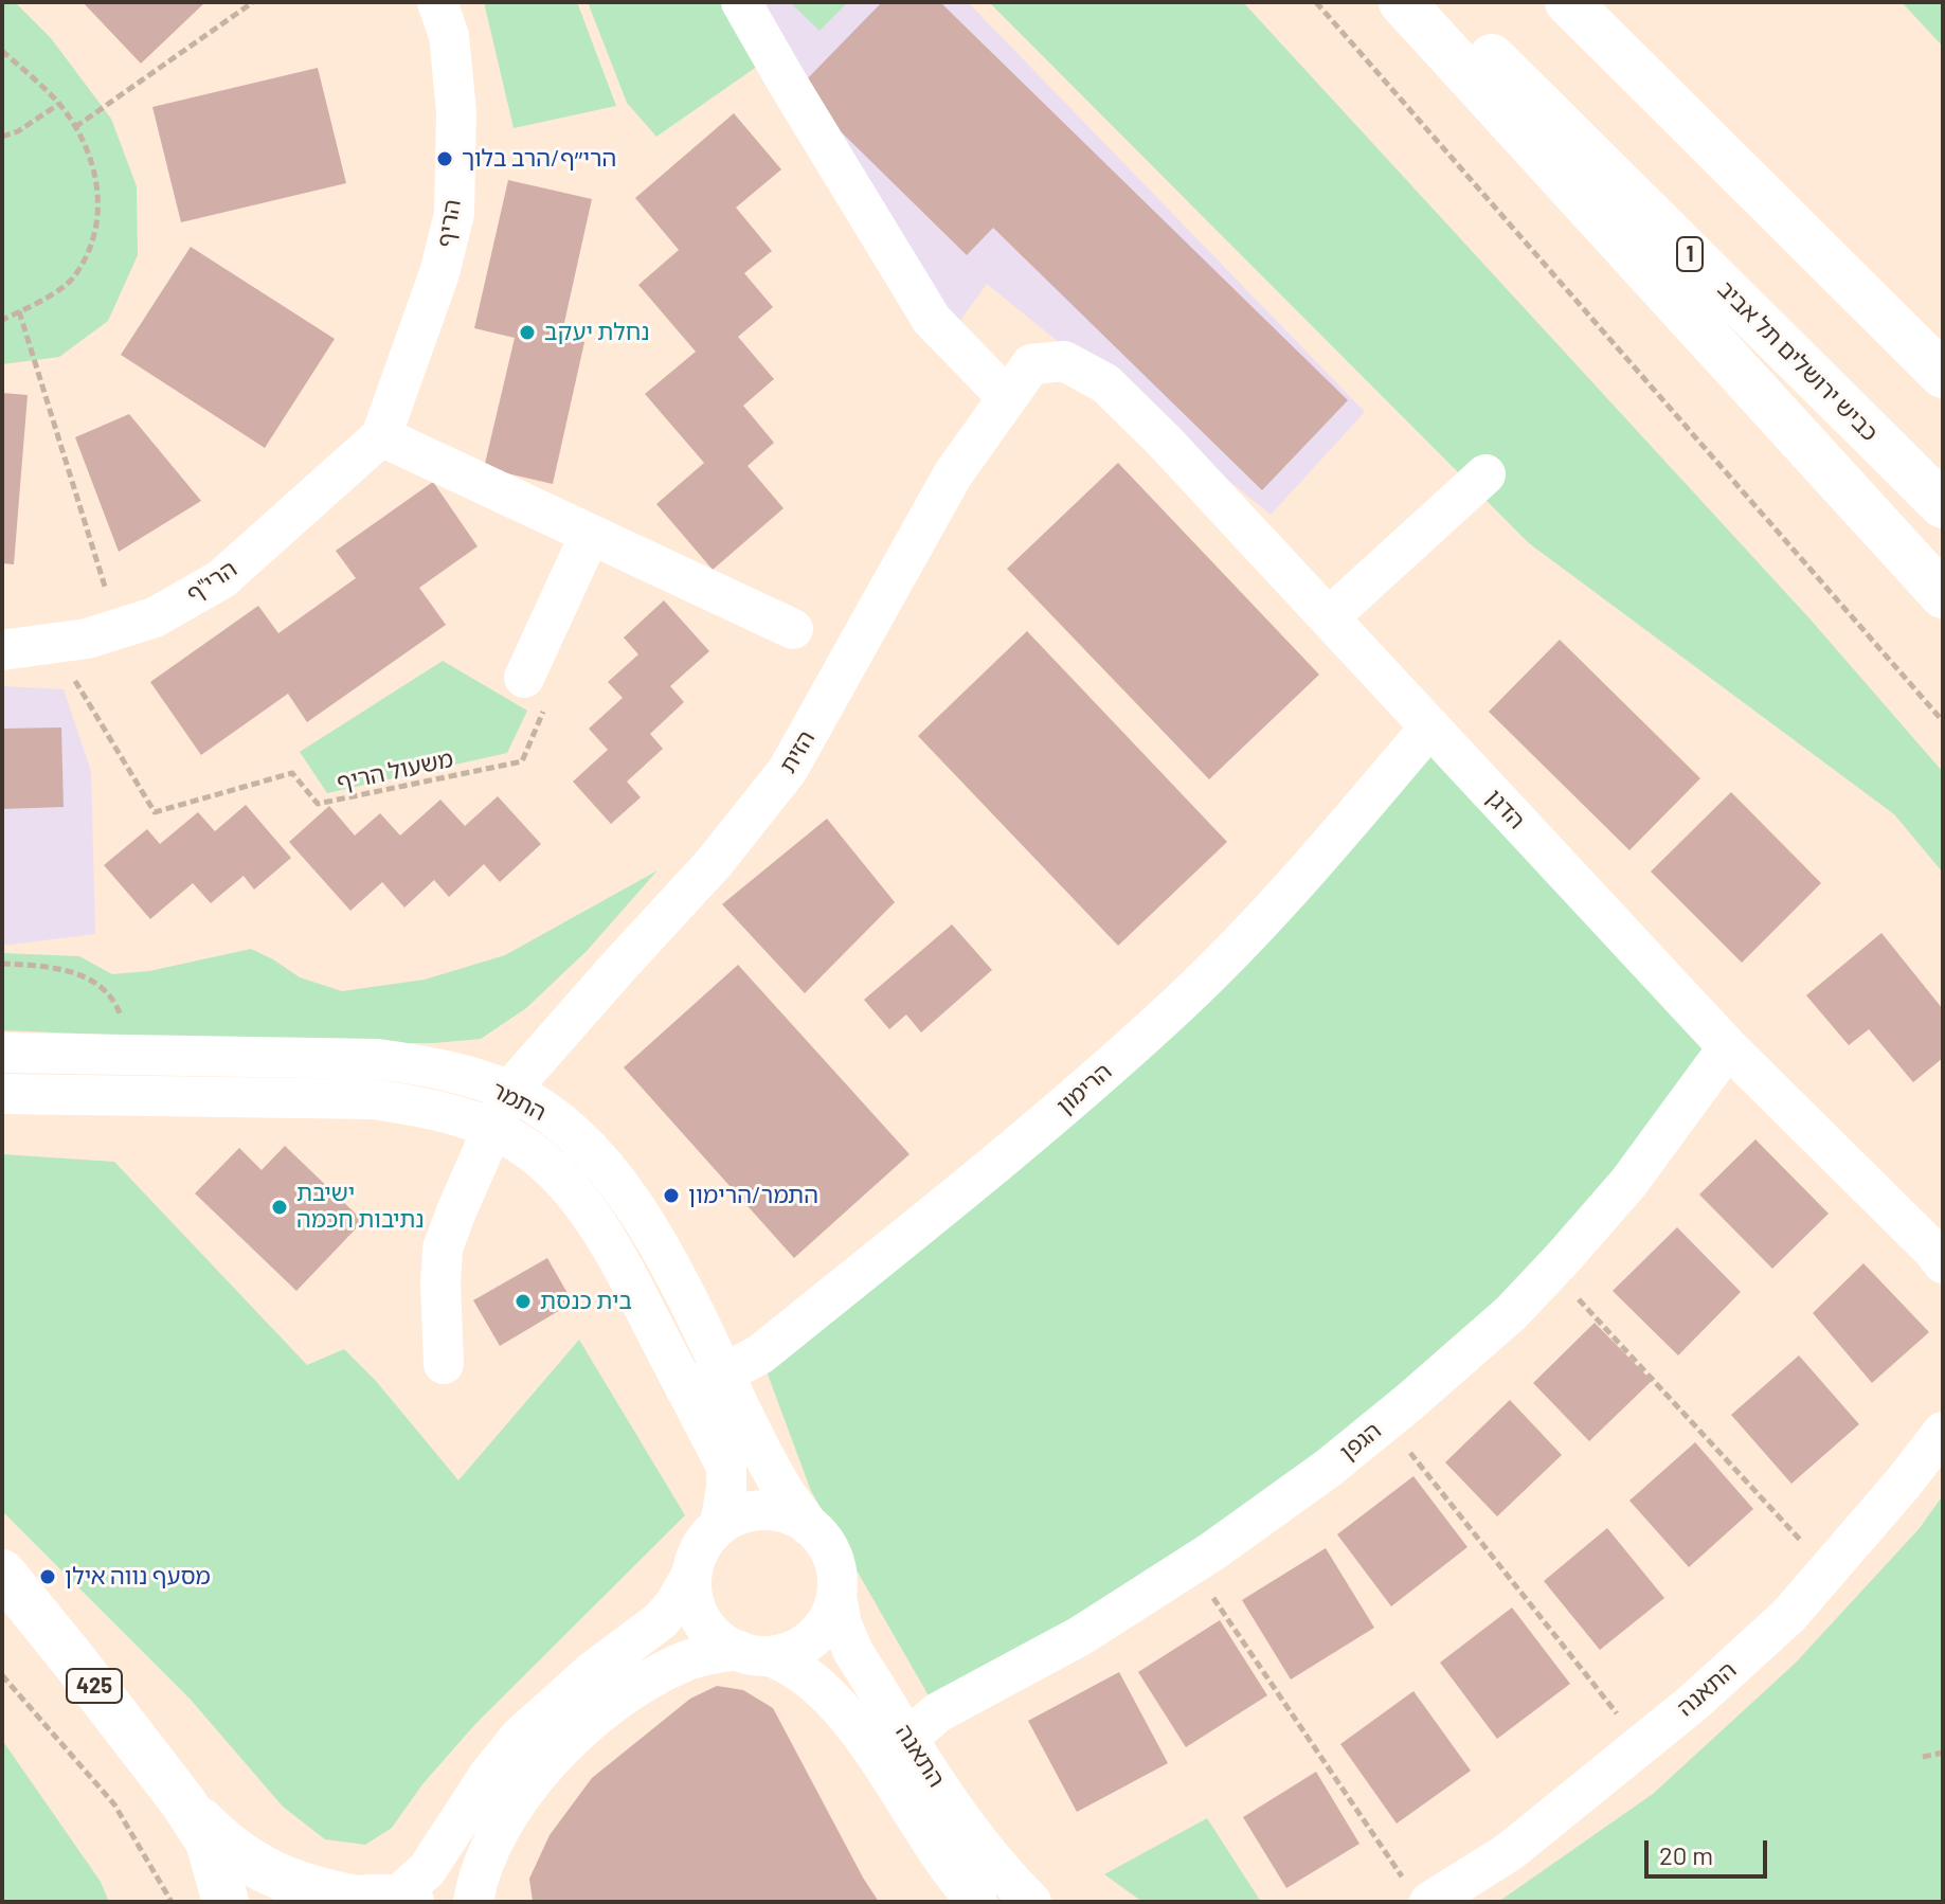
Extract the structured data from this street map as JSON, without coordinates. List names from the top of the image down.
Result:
{
  "streets": {
    "main road": ["1", "כביש ירושלים תל אביב", "425"],
    "street": [
      "הריף",
      "הרי\"ף",
      "הזית",
      "הדגן",
      "הרימון",
      "התמר",
      "הגפן",
      "התאנה"
    ],
    "path": ["משעול הריף"]
  },
  "crossings": [
    ["הריף", "הרי\"ף"],
    ["הרי\"ף", "משעול הריף"],
    ["הזית", "הדגן"],
    ["הזית", "התמר"],
    ["הדגן", "הרימון"],
    ["הדגן", "הגפן"],
    ["הרימון", "התמר"],
    ["התמר", "התאנה"],
    ["הגפן", "התאנה"]
  ],
  "places": [
    "הרי״ף/הרב בלוך",
    "נחלת יעקב",
    "התמר/הרימון",
    "ישיבת נתיבות חכמה",
    "בית כנסת",
    "מסעף נווה אילן"
  ],
  "scale_bar": "20 m"
}
